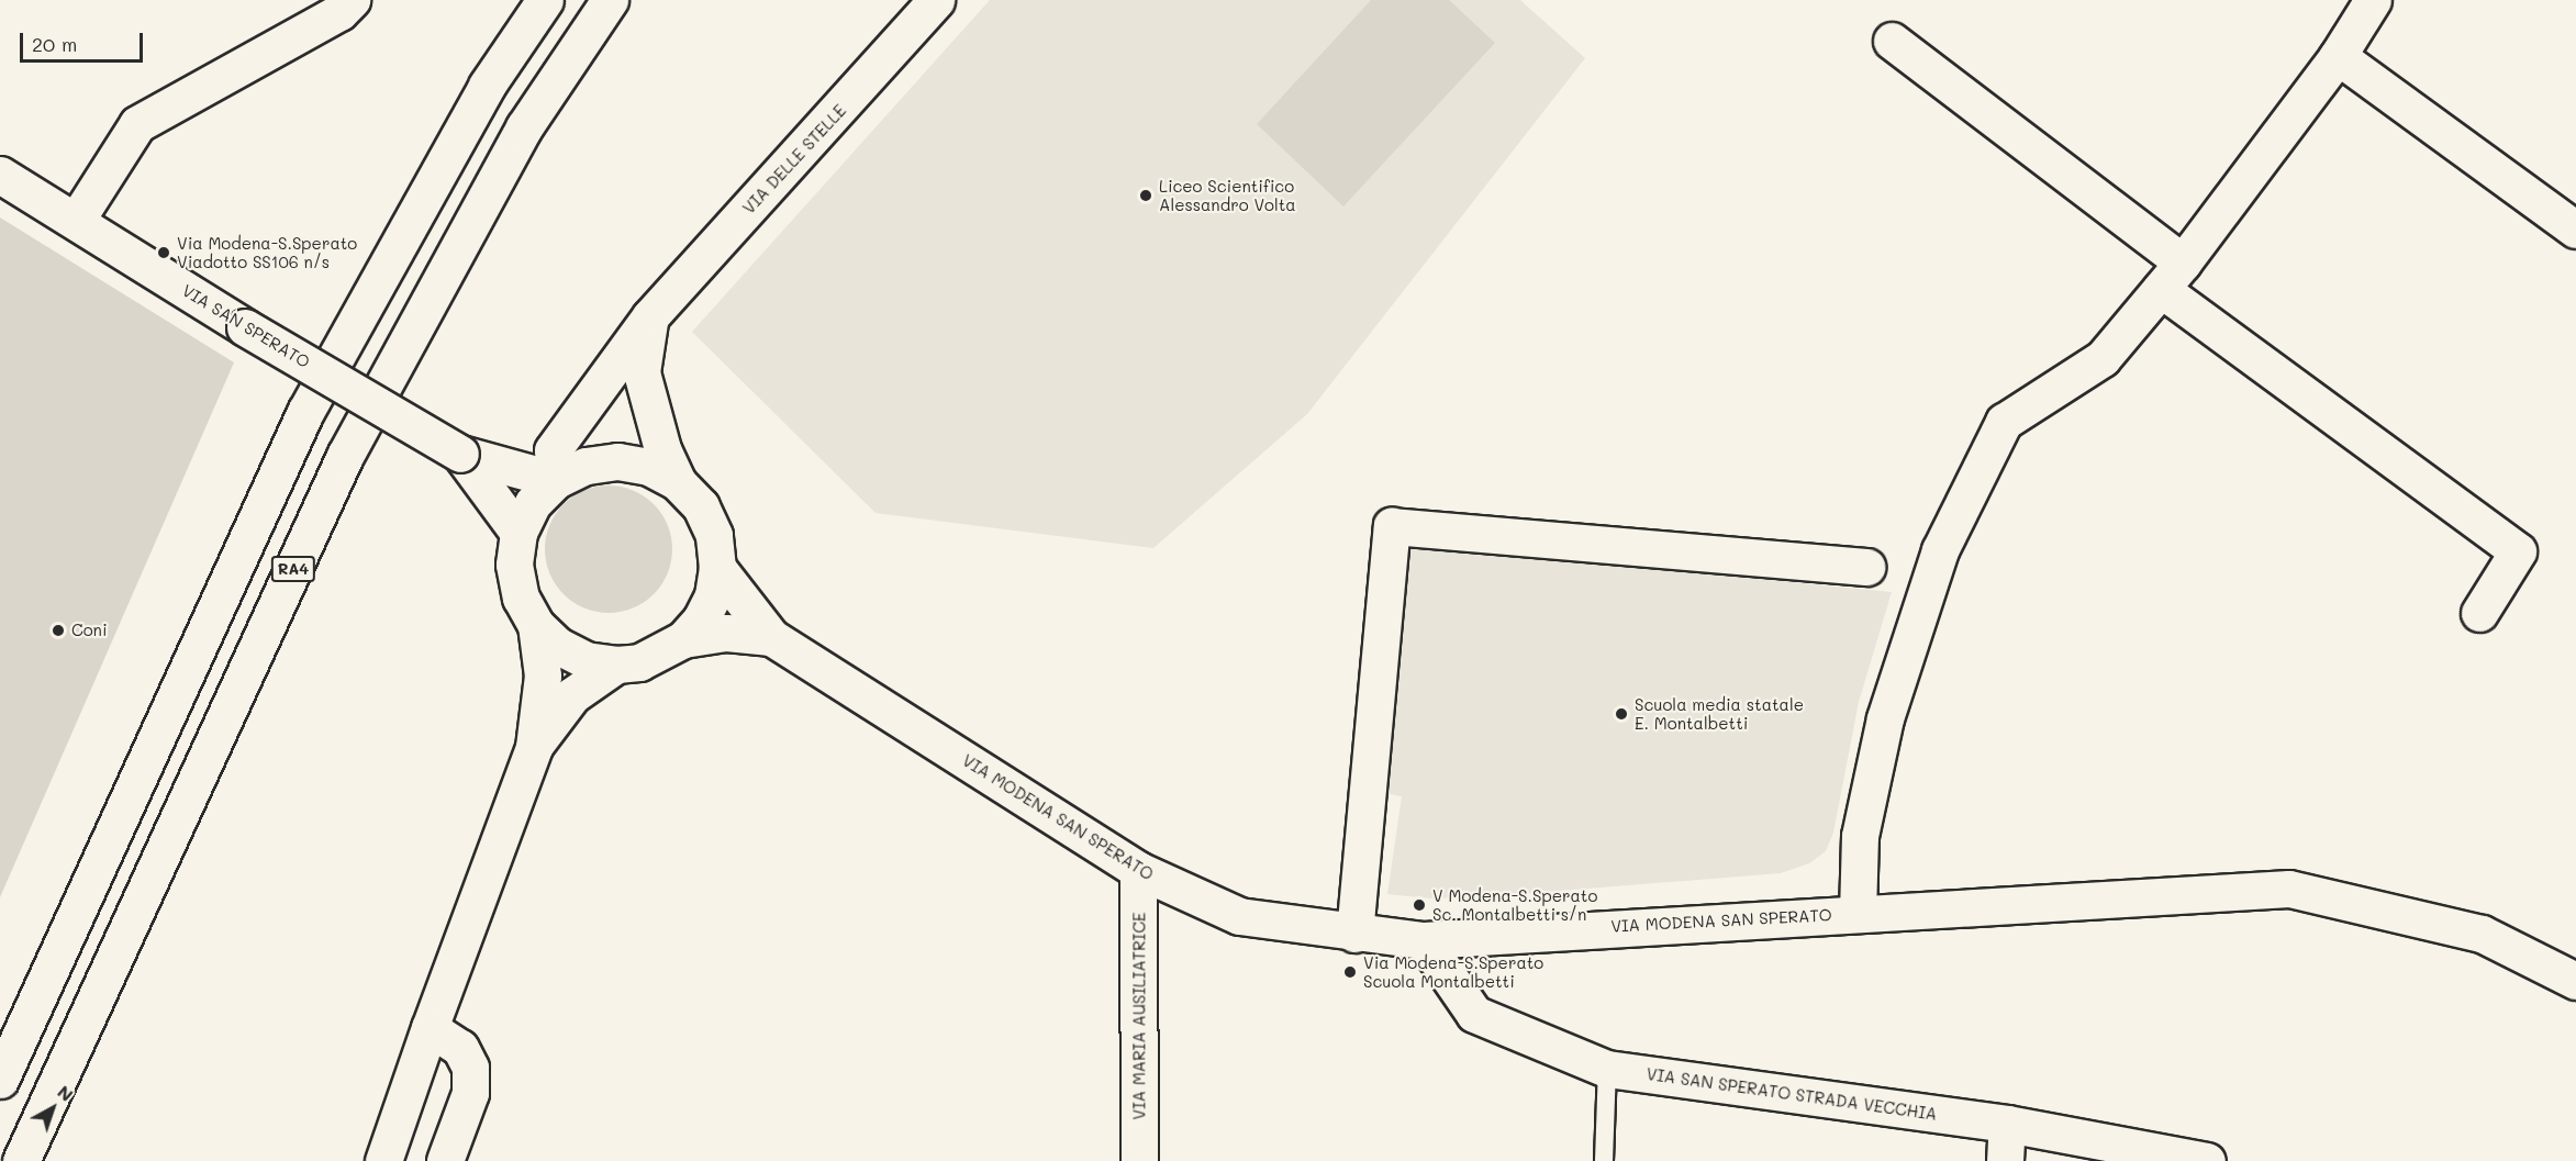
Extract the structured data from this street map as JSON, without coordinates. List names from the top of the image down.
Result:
{
  "streets": {
    "main road": [
      "VIA DELLE STELLE",
      "VIA SAN SPERATO",
      "RA4",
      "VIA MODENA SAN SPERATO",
      "VIA MARIA AUSILIATRICE",
      "VIA SAN SPERATO STRADA VECCHIA"
    ]
  },
  "crossings": [
    ["VIA MODENA SAN SPERATO", "VIA MARIA AUSILIATRICE"],
    ["VIA MODENA SAN SPERATO", "VIA SAN SPERATO STRADA VECCHIA"]
  ],
  "places": [
    "Liceo Scientifico Alessandro Volta",
    "Via Modena-S.Sperato Viadotto SS106 n/s",
    "Coni",
    "Scuola media statale E. Montalbetti",
    "V Modena-S.Sperato Sc. Montalbetti s/n",
    "Via Modena-S.Sperato Scuola Montalbetti"
  ],
  "scale_bar": "20 m",
  "north": "top right"
}
